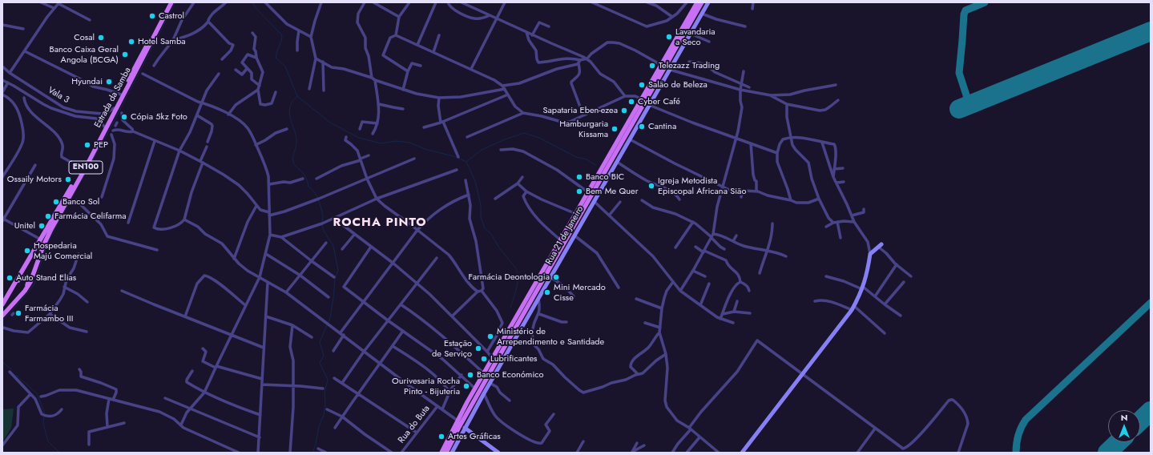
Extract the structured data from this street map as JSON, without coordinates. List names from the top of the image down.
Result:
{
  "streets": {
    "main road": ["Estrada da Samba", "EN100", "Rua 21 de Janeiro"],
    "street": ["Vala 3", "Rua do Buta"]
  },
  "crossings": [
    ["Vala 3", "Estrada da Samba"]
  ],
  "districts": ["ROCHA PINTO"],
  "places": [
    "Castrol",
    "Lavandaria a Seco",
    "Cosal",
    "Hotel Samba",
    "Banco Caixa Geral Angola (BCGA)",
    "Telezazz Trading",
    "Hyundai",
    "Salão de Beleza",
    "Cyber Café",
    "Sapataria Eben-ezea",
    "Cópia 5kz Foto",
    "Cantina",
    "Hamburgaria Kissama",
    "PEP",
    "Banco BIC",
    "Ossaily Motors",
    "Igreja Metodista Episcopal Africana Sião",
    "Bem Me Quer",
    "Banco Sol",
    "Farmácia Celifarma",
    "Unitel",
    "Hospedaria Majú Comercial",
    "Farmácia Deontologia",
    "Auto Stand Elias",
    "Mini Mercado Cisse",
    "Farmácia Farmambo III",
    "Ministério de Arrependimento e Santidade",
    "Estação de Serviço",
    "Lubrificantes",
    "Banco Económico",
    "Ourivesaria Rocha Pinto - Bijuteria",
    "Artes Gráficas"
  ],
  "north": "top"
}
